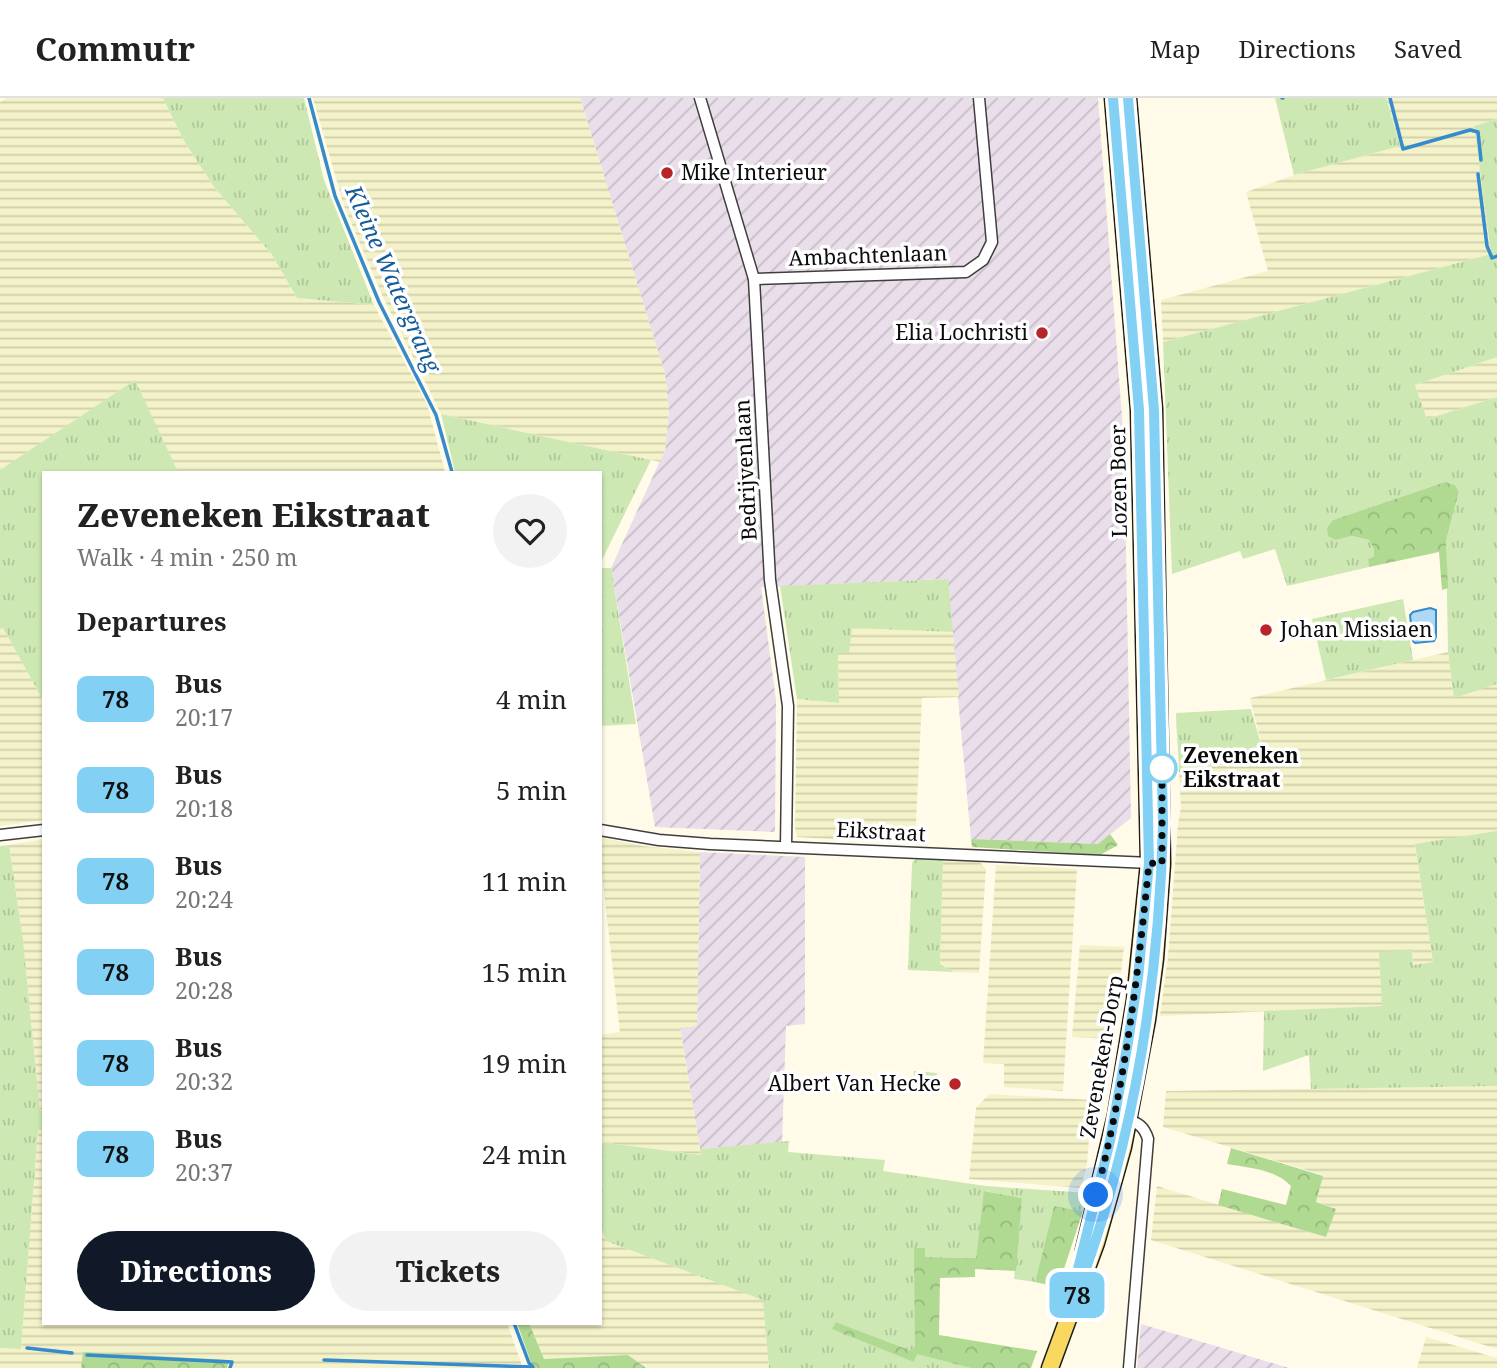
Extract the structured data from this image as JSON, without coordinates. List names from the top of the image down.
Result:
{
  "streets": {
    "main road": ["Lozen Boer", "Zeveneken-Dorp"],
    "street": ["Ambachtenlaan", "Bedrijvenlaan", "Eikstraat"]
  },
  "crossings": [
    ["Ambachtenlaan", "Bedrijvenlaan"],
    ["Bedrijvenlaan", "Eikstraat"],
    ["Lozen Boer", "Eikstraat"],
    ["Lozen Boer", "Zeveneken-Dorp"],
    ["Eikstraat", "Zeveneken-Dorp"]
  ],
  "water": ["Kleine Watergrang"],
  "places": [
    "Mike Interieur",
    "Elia Lochristi",
    "Johan Missiaen",
    "Zeveneken Eikstraat",
    "Albert Van Hecke"
  ],
  "lines": ["bus line 78"],
  "page": {
    "header": "Commutr",
    "nav": ["Map", "Directions", "Saved"],
    "on_map": "78",
    "heading": [
      ["Zeveneken Eikstraat", "Walk · 4 min · 250 m"],
      "Departures"
    ],
    "list": [
      {
        "mark": "78",
        "name": "Bus",
        "note": "20:17",
        "value": "4 min"
      },
      {
        "mark": "78",
        "name": "Bus",
        "note": "20:18",
        "value": "5 min"
      },
      {
        "mark": "78",
        "name": "Bus",
        "note": "20:24",
        "value": "11 min"
      },
      {
        "mark": "78",
        "name": "Bus",
        "note": "20:28",
        "value": "15 min"
      },
      {
        "mark": "78",
        "name": "Bus",
        "note": "20:32",
        "value": "19 min"
      },
      {
        "mark": "78",
        "name": "Bus",
        "note": "20:37",
        "value": "24 min"
      }
    ],
    "buttons": ["Directions", "Tickets"]
  }
}
